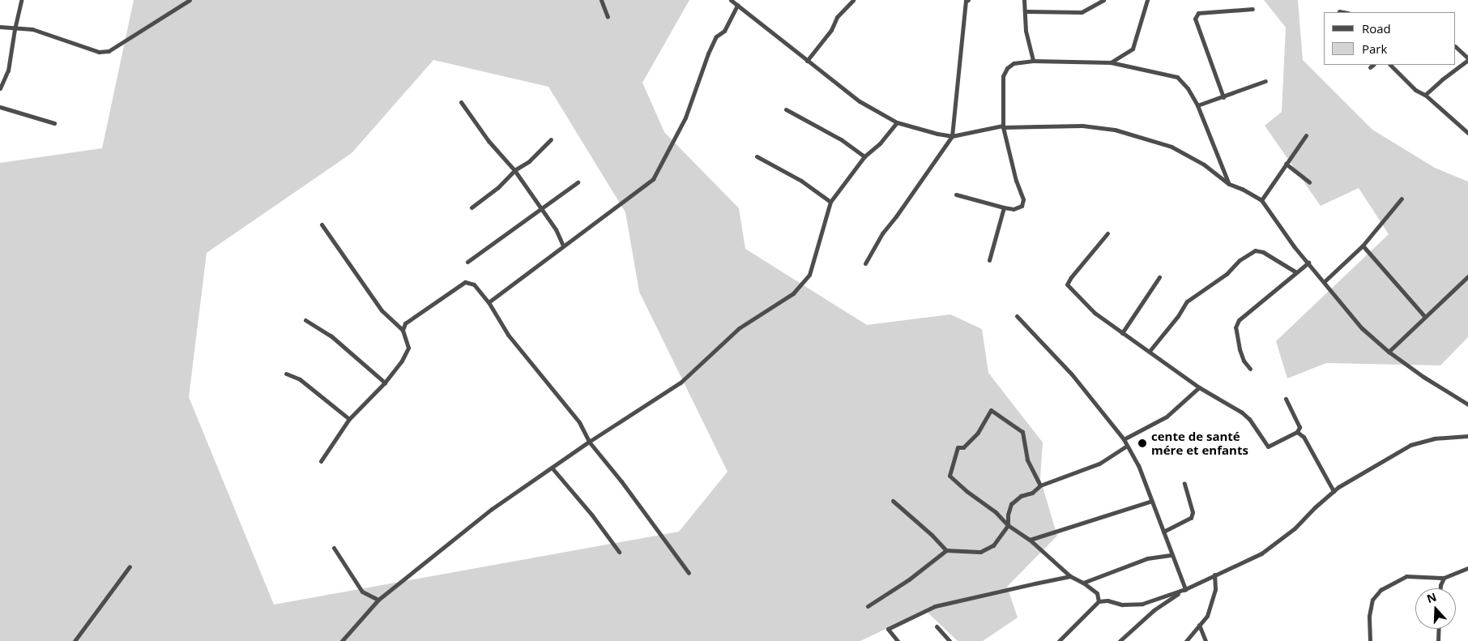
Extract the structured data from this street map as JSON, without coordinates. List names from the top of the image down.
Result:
{
  "places": ["cente de santé mére et enfants"],
  "legend": ["Road", "Park"],
  "north": "top"
}
